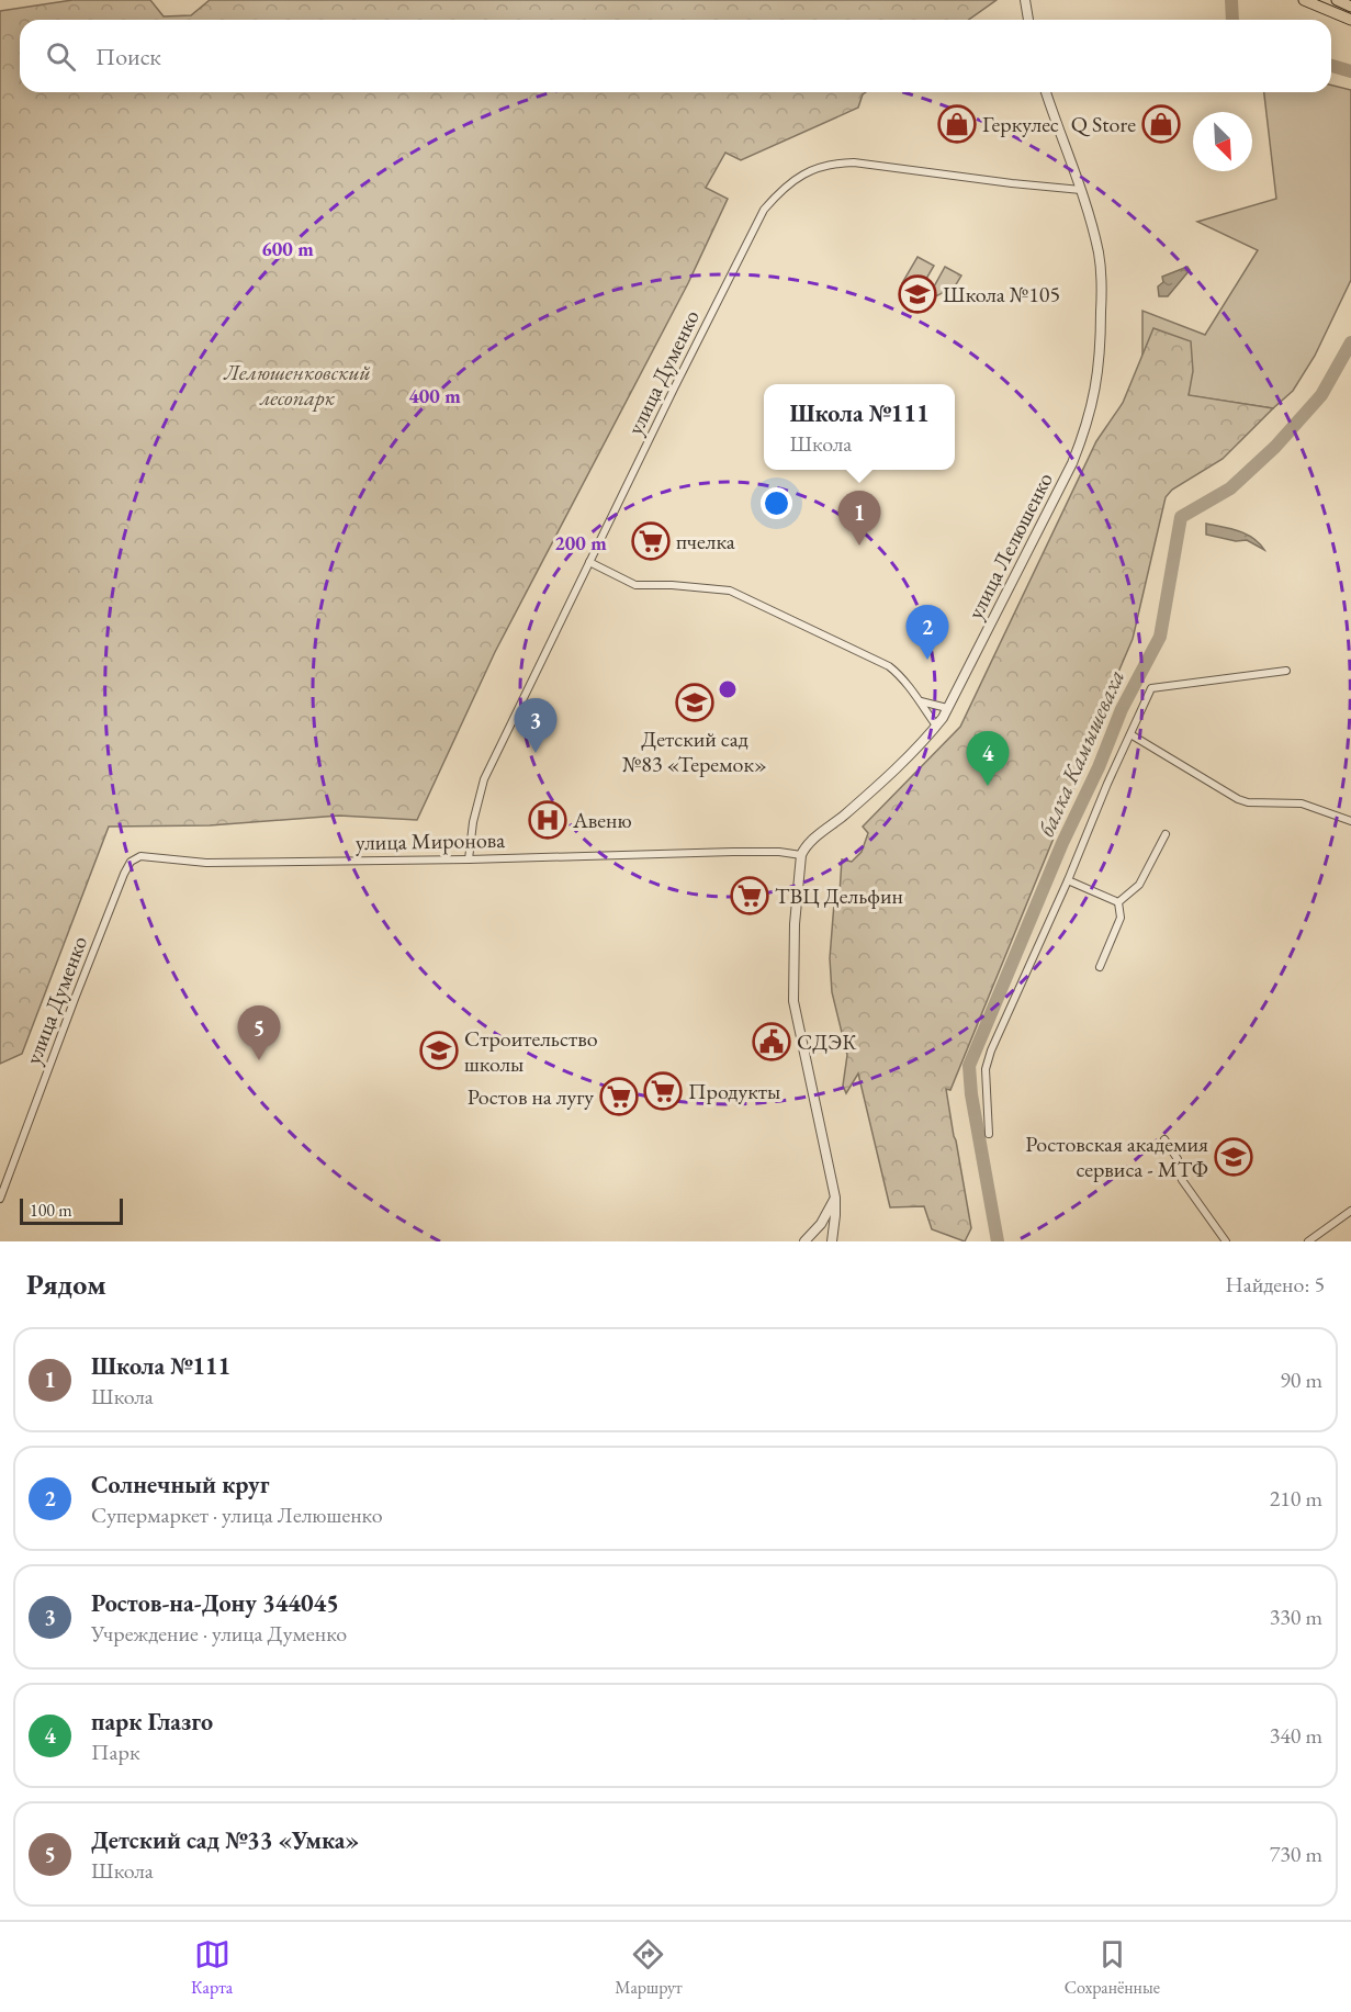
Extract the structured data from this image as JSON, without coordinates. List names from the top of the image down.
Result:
{
  "streets": {
    "street": ["улица Думенко", "улица Лелюшенко", "улица Миронова"]
  },
  "crossings": [
    ["улица Думенко", "улица Лелюшенко"],
    ["улица Думенко", "улица Миронова"],
    ["улица Лелюшенко", "улица Миронова"]
  ],
  "water": ["балка Камышеваха"],
  "parks": ["Лелюшенковский лесопарк"],
  "places": {
    "shop": ["Геркулес", "Q Store"],
    "school or university": [
      "Школа №105",
      "Детский сад №83 «Теремок»",
      "Строительство школы",
      "Ростовская академия сервиса - МТФ"
    ],
    "supermarket": [
      "пчелка",
      "ТВЦ Дельфин",
      "Продукты",
      "Ростов на лугу"
    ],
    "hospital": ["Авеню"],
    "public building": ["СДЭК"]
  },
  "scale_bar": "100 m",
  "north": "bottom right",
  "page": {
    "search": "Поиск",
    "popup": ["Школа №111", "Школа"],
    "pins": [
      "1",
      "2",
      "3",
      "4",
      "5"
    ],
    "scale": "100 m",
    "heading": ["Рядом", "Найдено: 5"],
    "list": [
      {
        "mark": "1",
        "name": "Школа №111",
        "note": "Школа",
        "value": "90 m"
      },
      {
        "mark": "2",
        "name": "Солнечный круг",
        "note": "Супермаркет · улица Лелюшенко",
        "value": "210 m"
      },
      {
        "mark": "3",
        "name": "Ростов-на-Дону 344045",
        "note": "Учреждение · улица Думенко",
        "value": "330 m"
      },
      {
        "mark": "4",
        "name": "парк Глазго",
        "note": "Парк",
        "value": "340 m"
      },
      {
        "mark": "5",
        "name": "Детский сад №33 «Умка»",
        "note": "Школа",
        "value": "730 m"
      }
    ],
    "nav": ["Карта", "Маршрут", "Сохранённые"]
  },
  "rings": ["600 m", "400 m", "200 m"]
}
